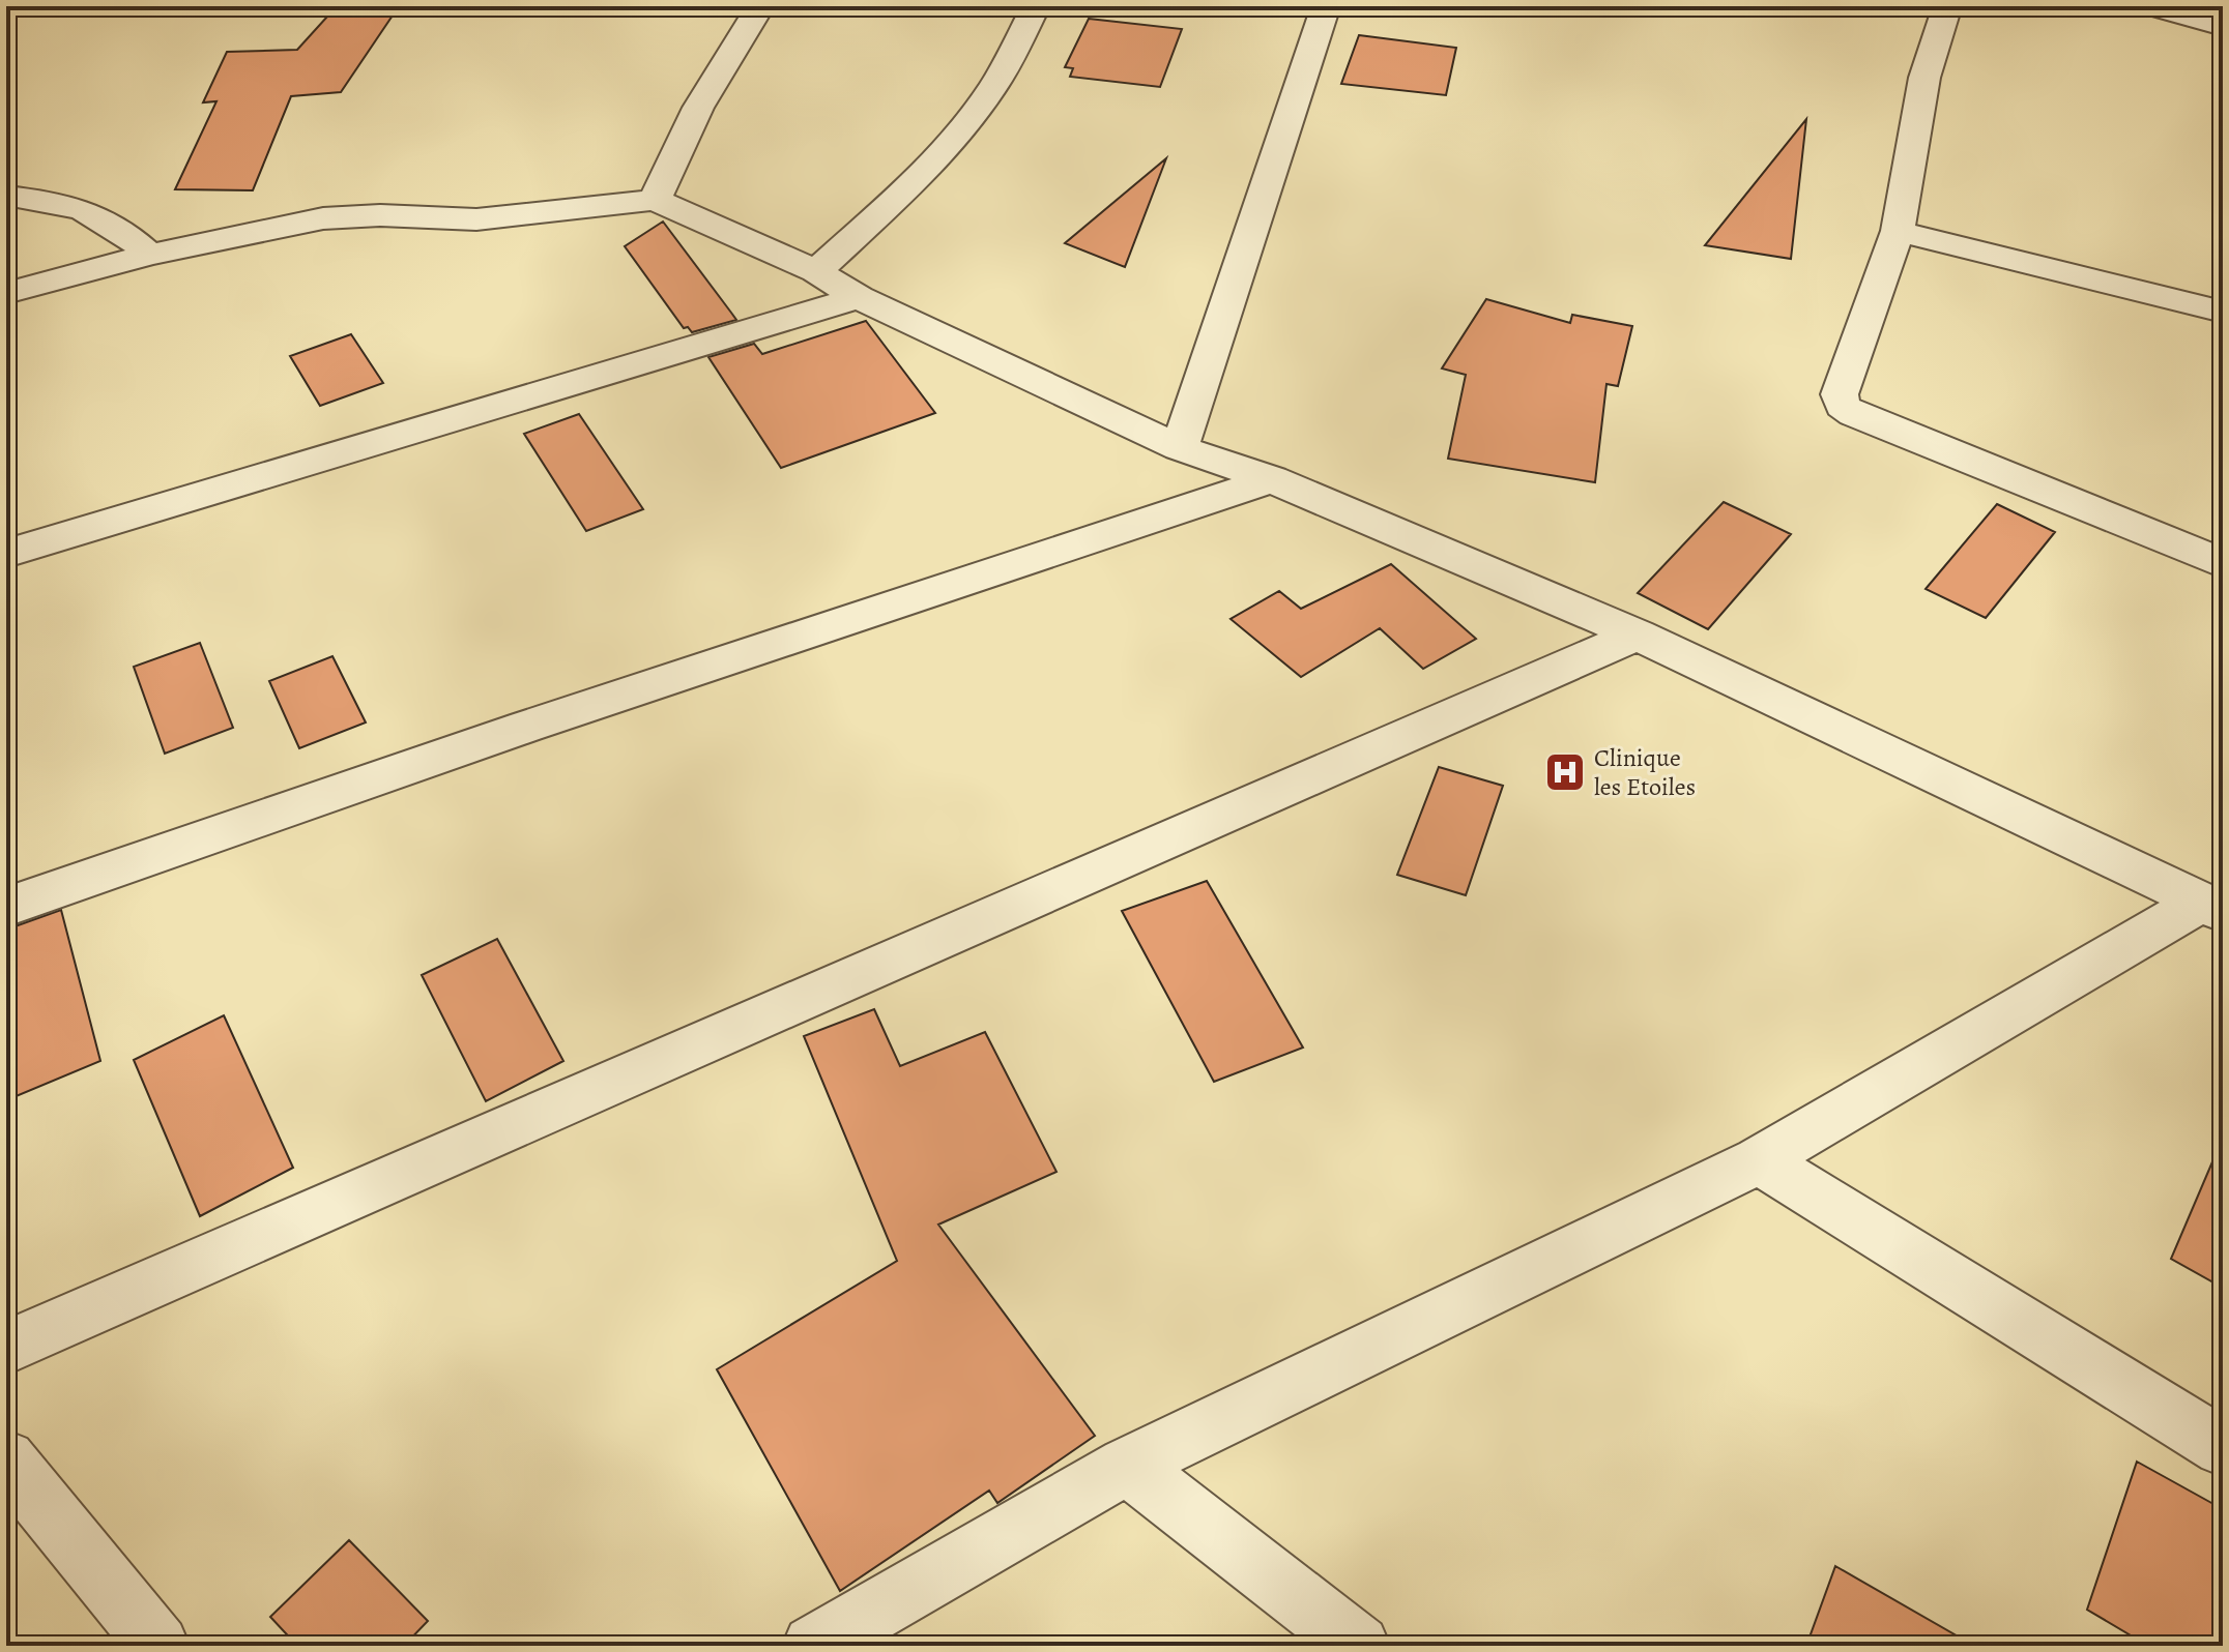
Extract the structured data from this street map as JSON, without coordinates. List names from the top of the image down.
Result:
{
  "places": {
    "hospital": ["Clinique les Etoiles"]
  }
}
